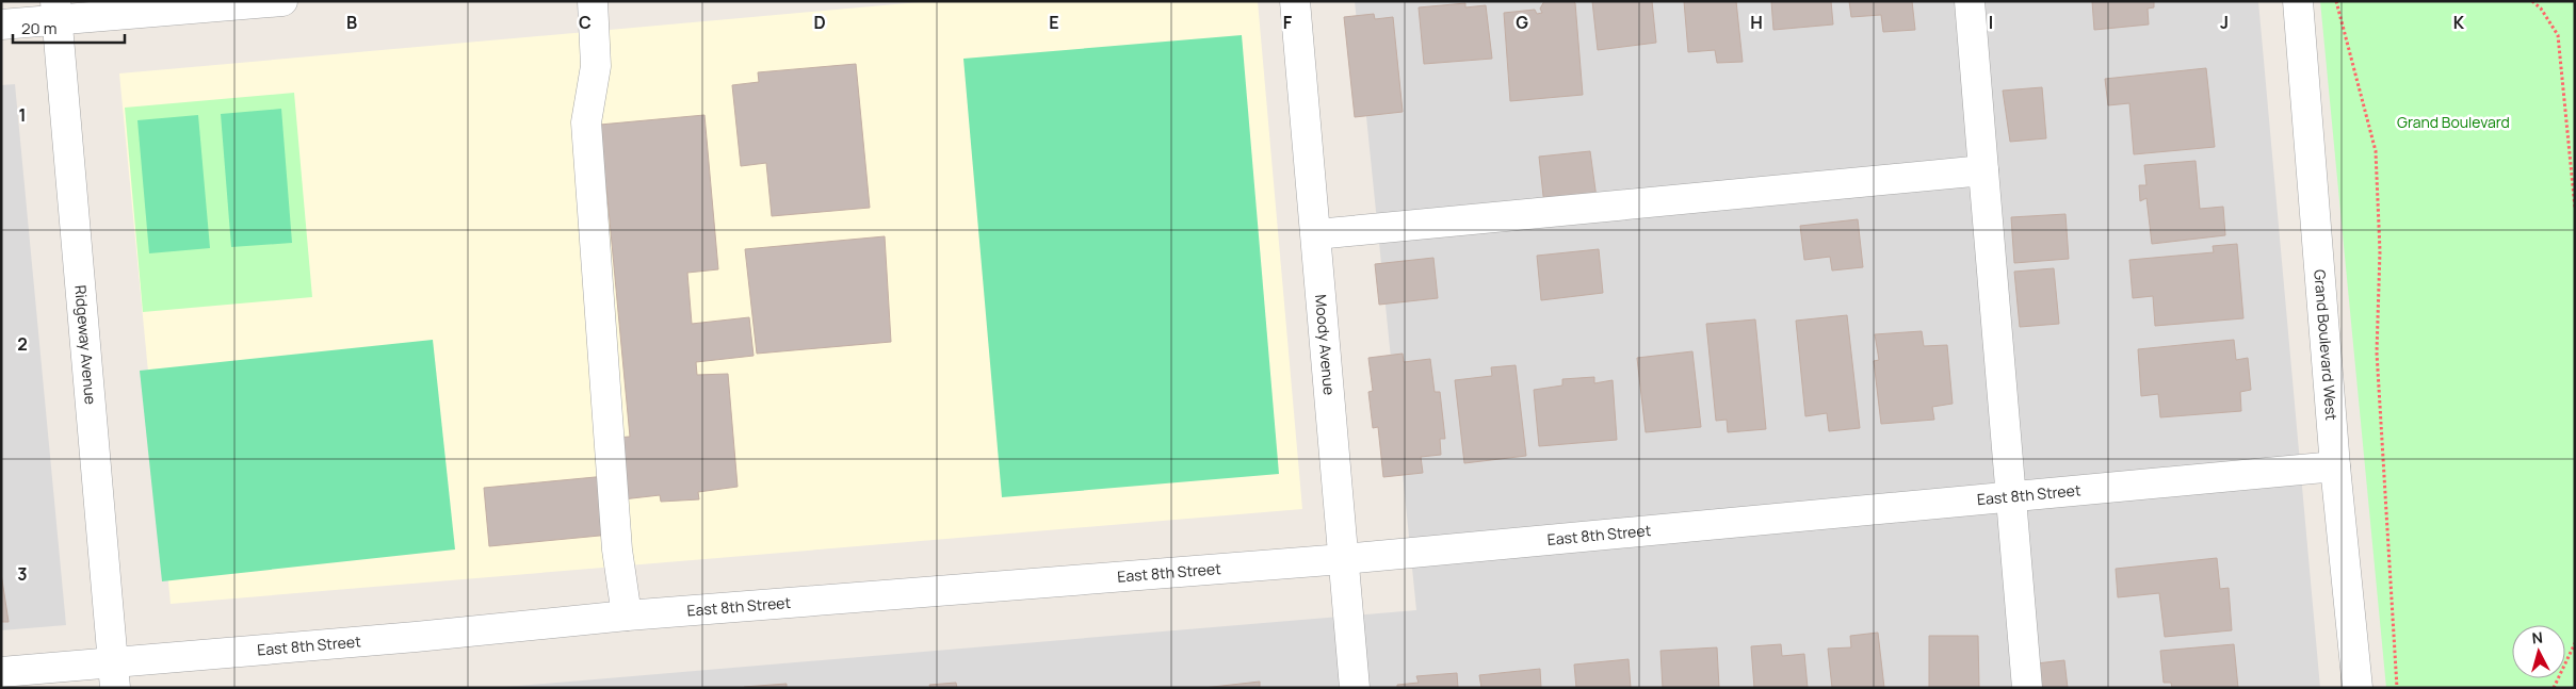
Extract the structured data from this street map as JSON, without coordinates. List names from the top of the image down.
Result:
{
  "streets": {
    "street": [
      "Moody Avenue",
      "Ridgeway Avenue",
      "Grand Boulevard West",
      "East 8th Street"
    ]
  },
  "crossings": [
    ["Moody Avenue", "East 8th Street"],
    ["Ridgeway Avenue", "East 8th Street"],
    ["Grand Boulevard West", "East 8th Street"]
  ],
  "parks": ["Grand Boulevard"],
  "scale_bar": "20 m",
  "north": "top",
  "grid": {
    "columns": [
      "B",
      "C",
      "D",
      "E",
      "F",
      "G",
      "H",
      "I",
      "J",
      "K"
    ],
    "rows": ["1", "2", "3"]
  }
}
